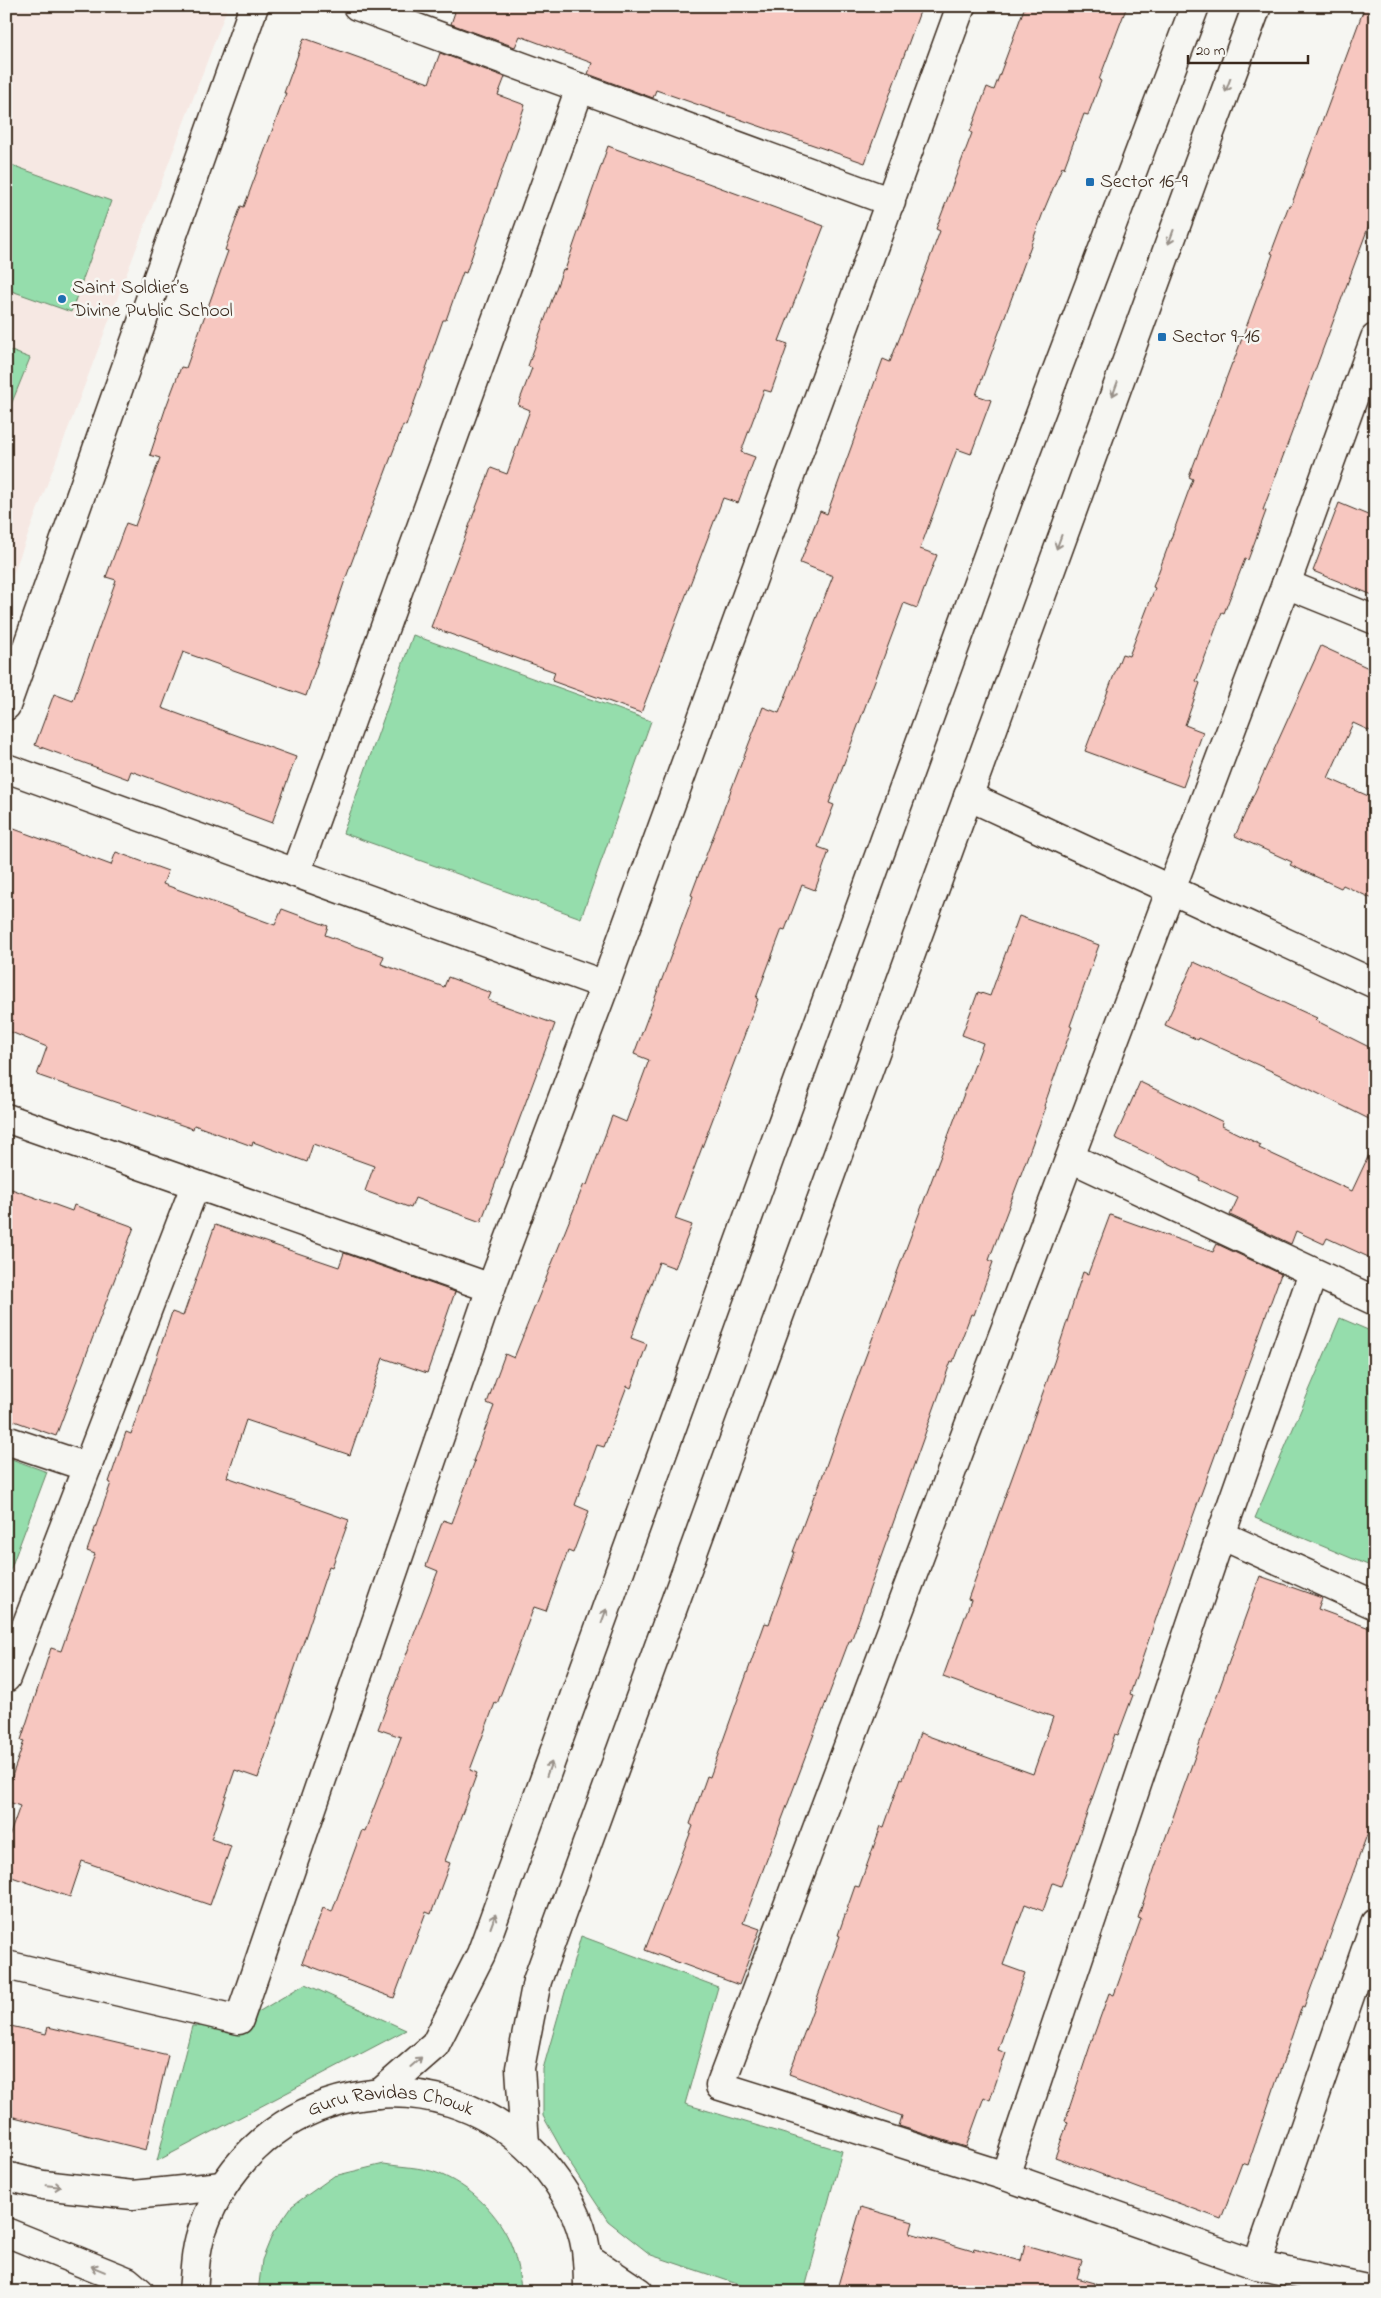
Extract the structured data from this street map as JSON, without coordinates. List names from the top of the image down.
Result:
{
  "streets": {
    "street": ["Guru Ravidas Chowk"]
  },
  "places": {
    "transit": ["Sector 16-9", "Sector 9-16"],
    "other": ["Saint Soldier’s Divine Public School"]
  },
  "scale_bar": "20 m"
}
